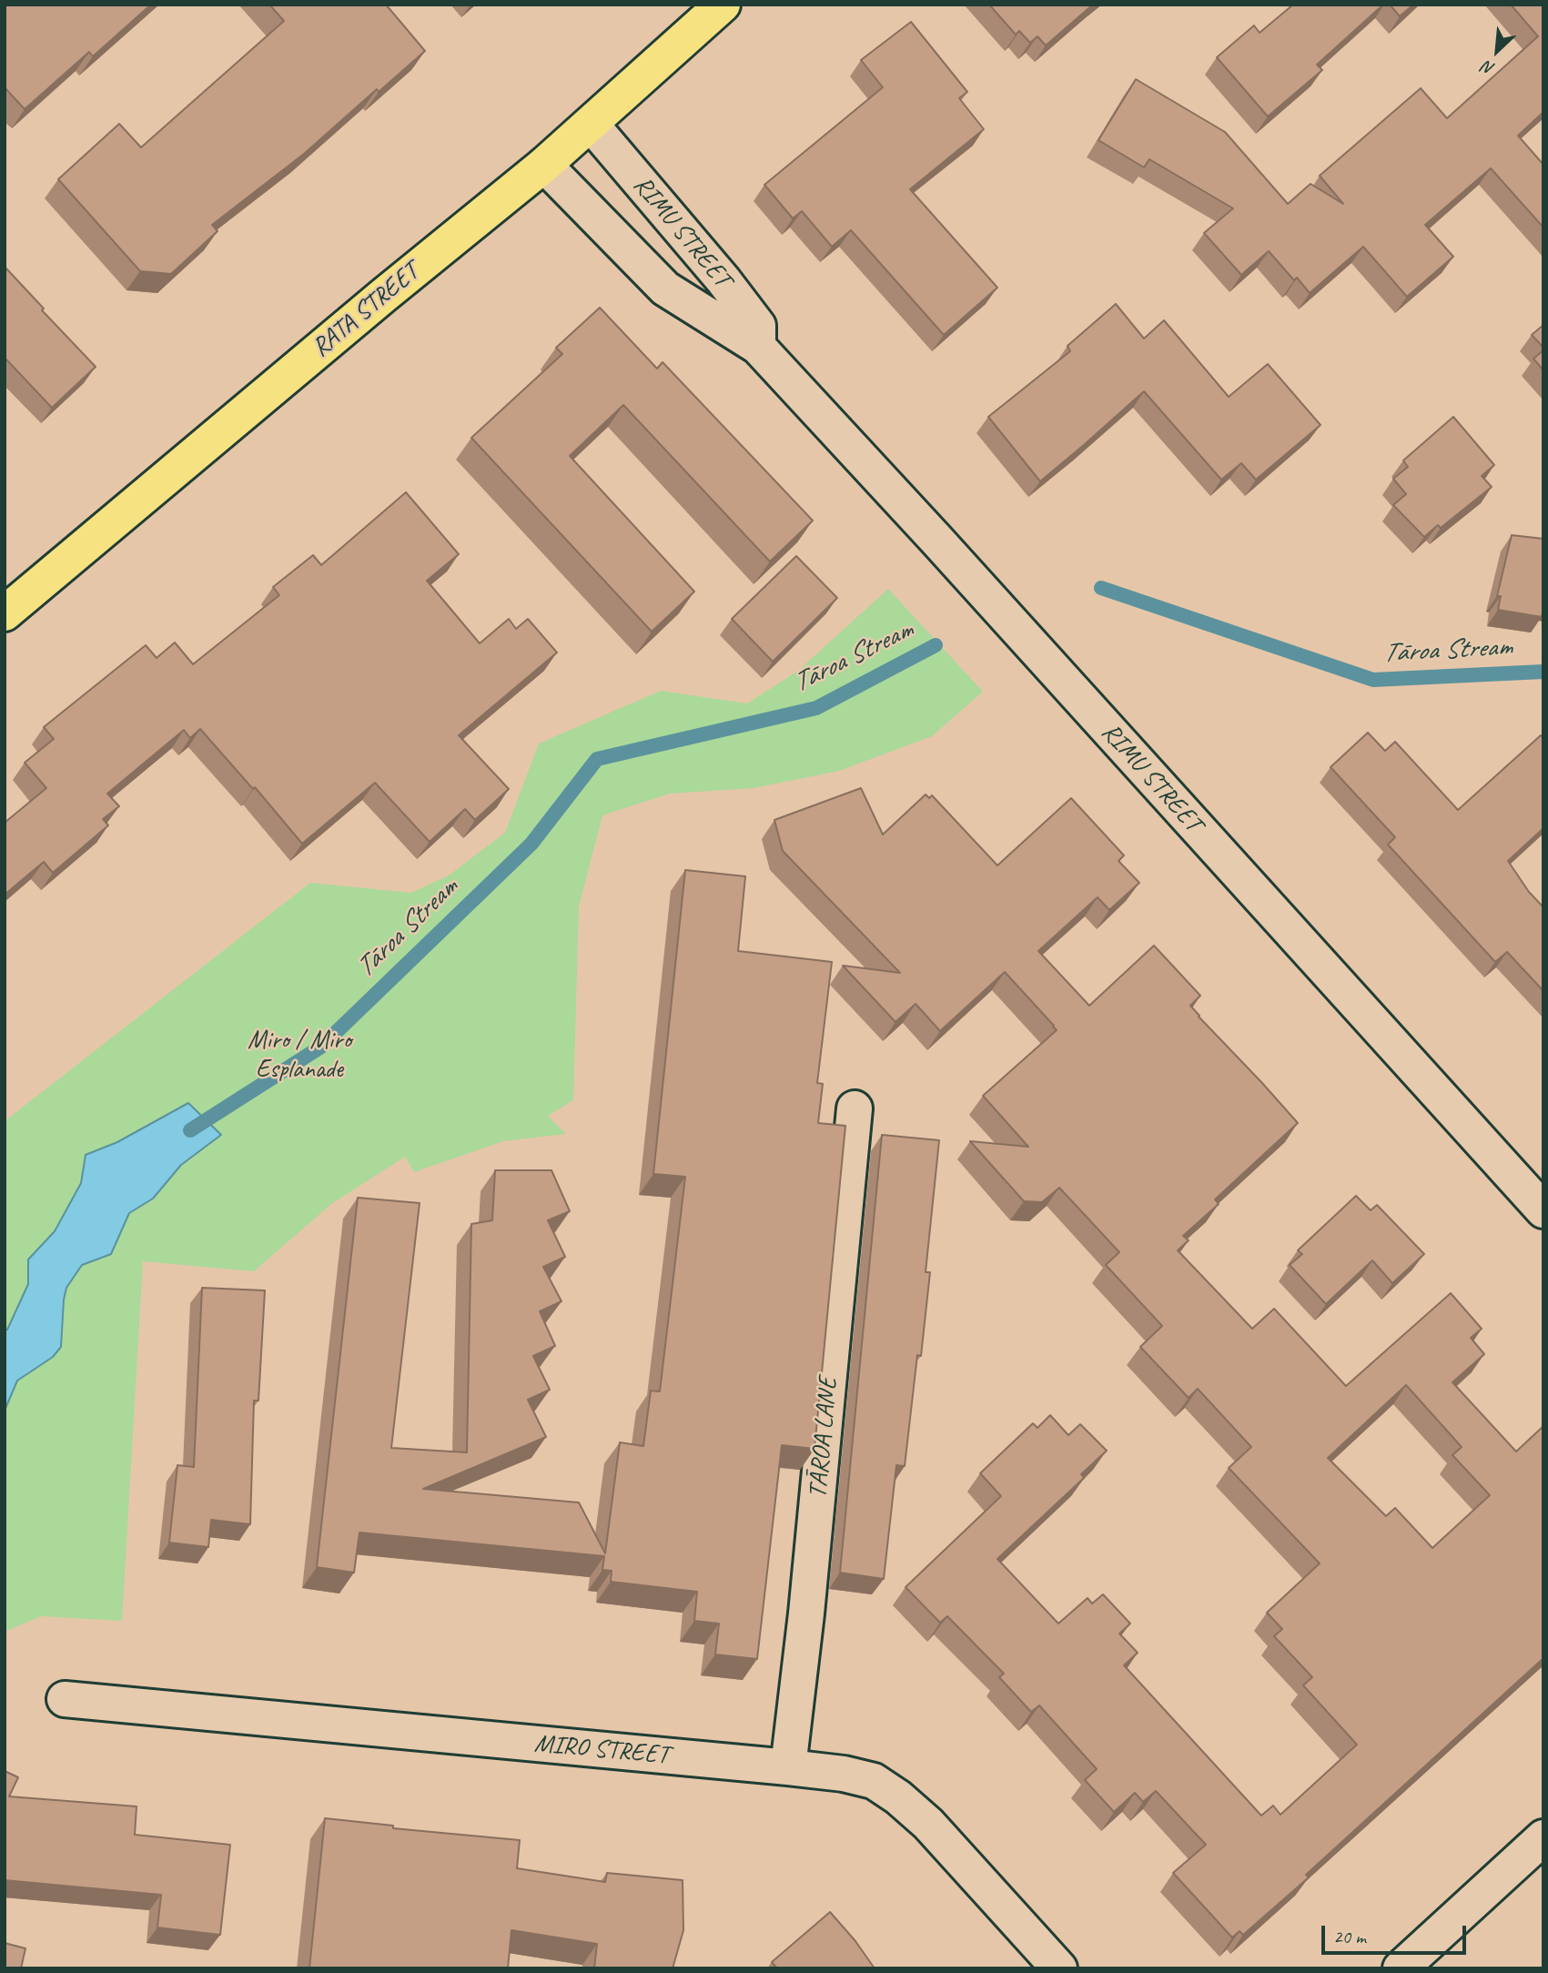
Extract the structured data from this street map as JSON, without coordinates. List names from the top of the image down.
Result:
{
  "streets": {
    "main road": ["RATA STREET"],
    "street": ["RIMU STREET", "TĀROA LANE", "MIRO STREET"]
  },
  "crossings": [
    ["RIMU STREET", "RATA STREET"],
    ["TĀROA LANE", "MIRO STREET"]
  ],
  "water": ["Tāroa Stream"],
  "parks": ["Miro / Miro Esplanade"],
  "scale_bar": "20 m",
  "north": "bottom left"
}
